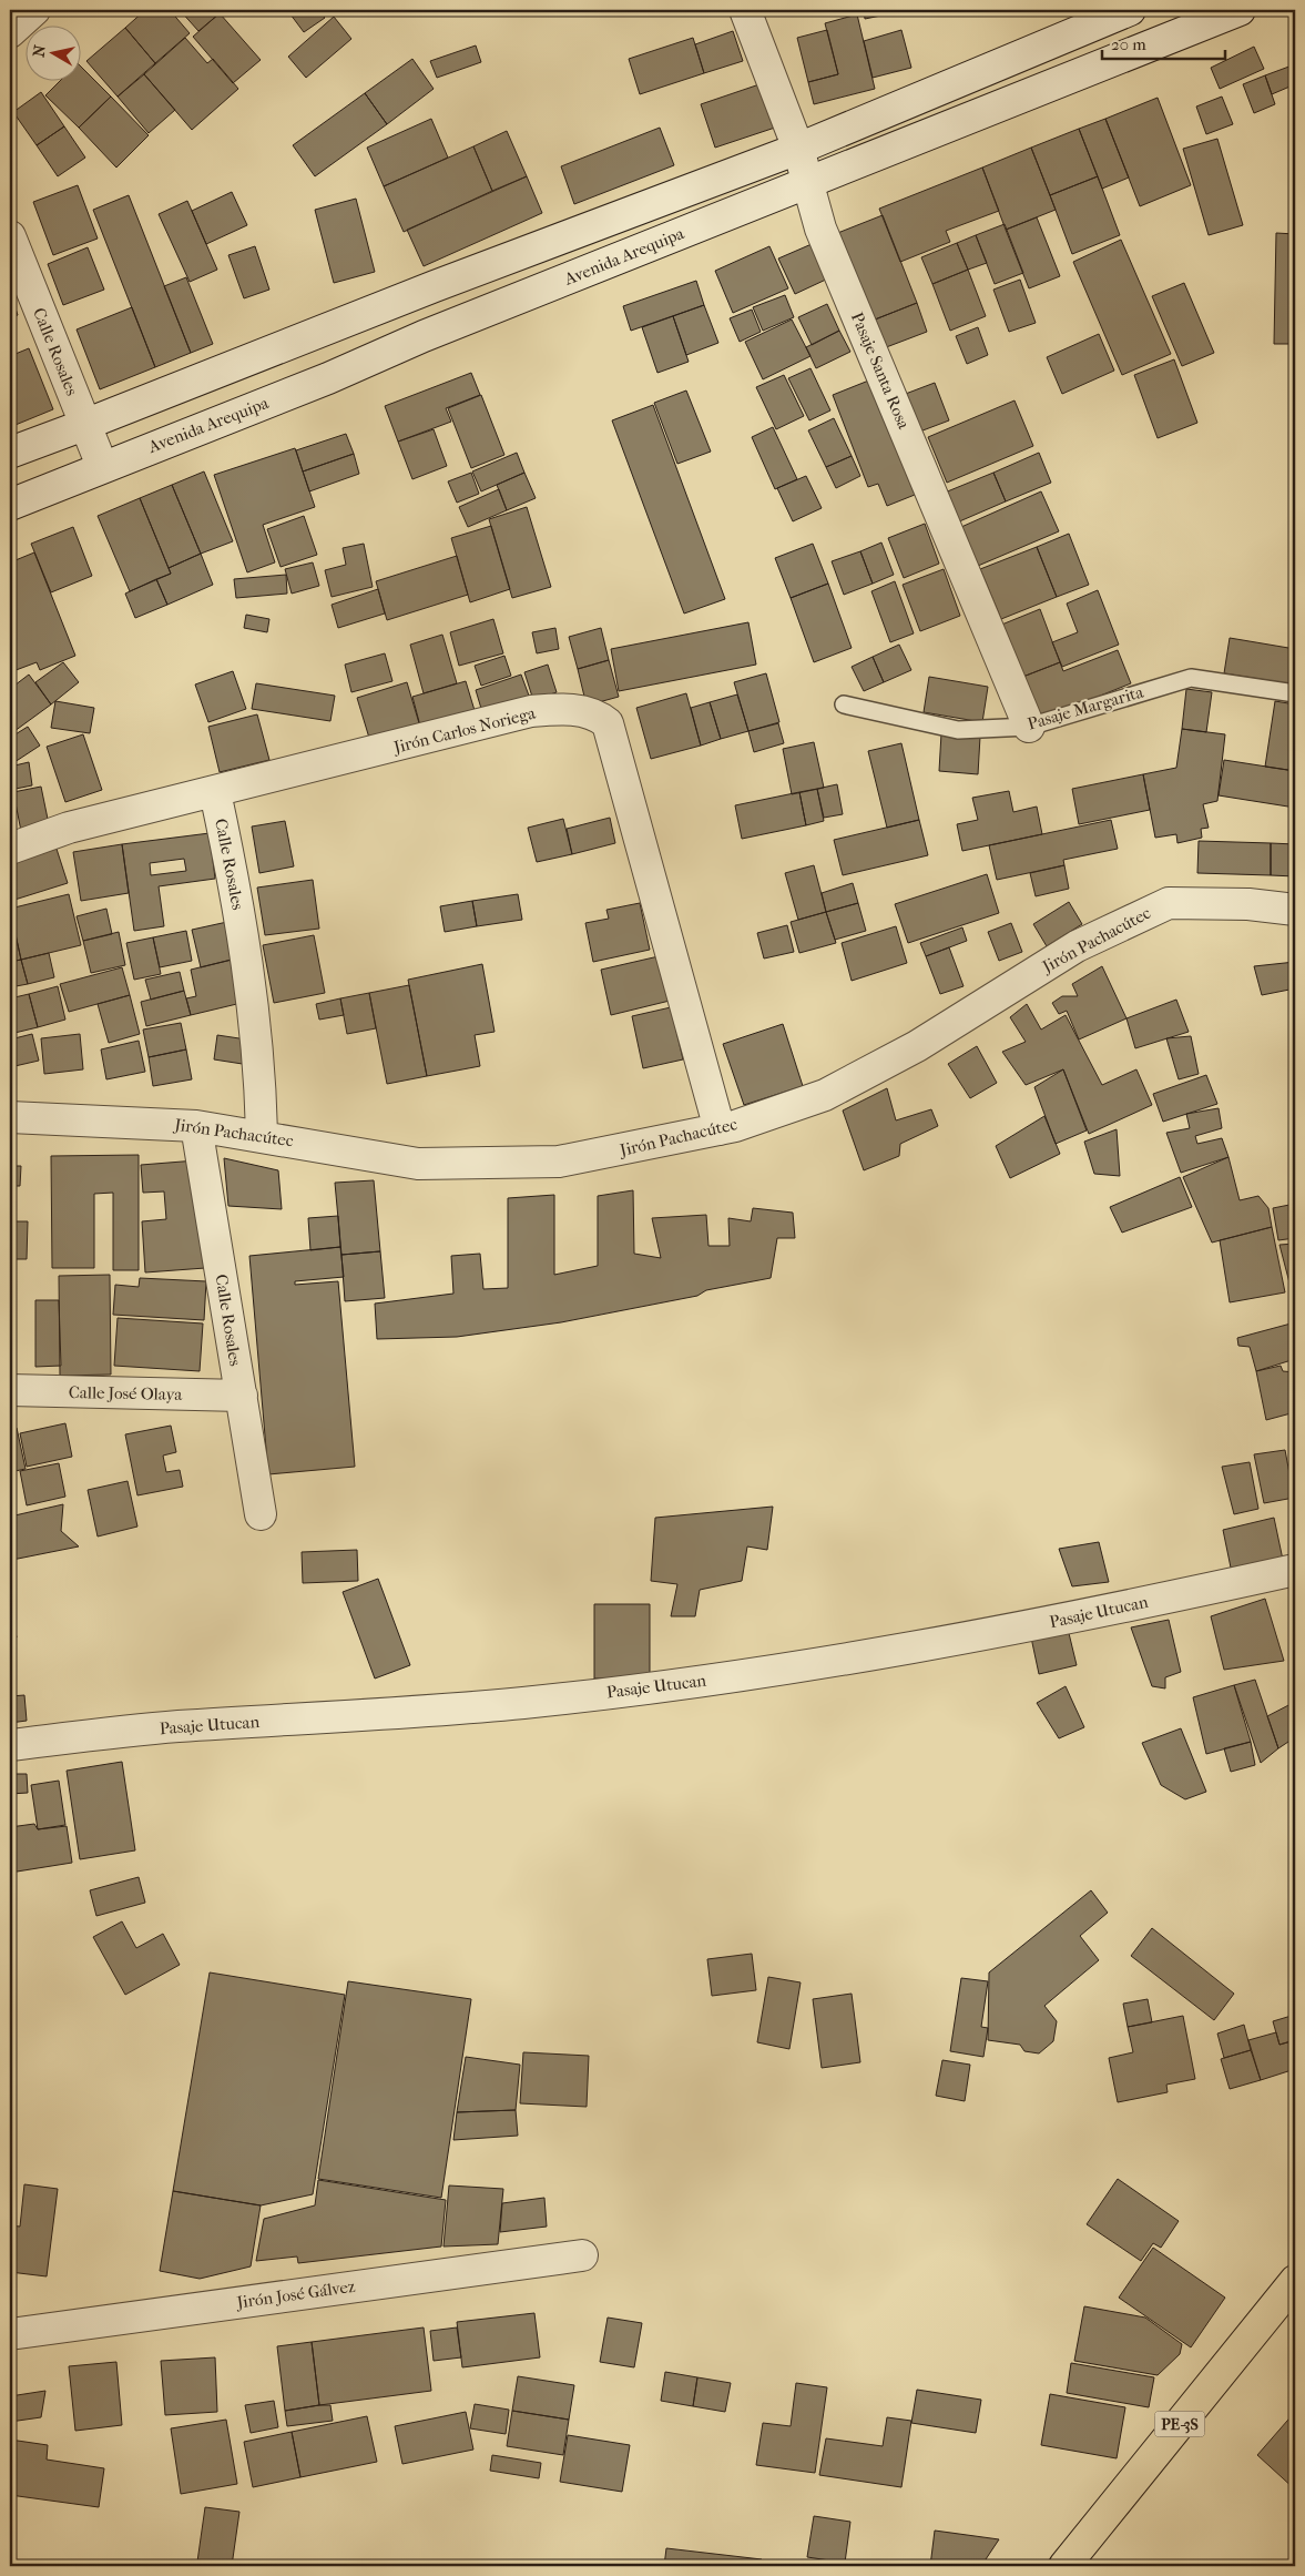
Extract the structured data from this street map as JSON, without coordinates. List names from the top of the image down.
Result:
{
  "streets": {
    "highway": ["PE-3S"],
    "street": [
      "Avenida Arequipa",
      "Calle Rosales",
      "Pasaje Santa Rosa",
      "Jirón Carlos Noriega",
      "Jirón Pachacútec",
      "Calle José Olaya",
      "Pasaje Utucan",
      "Jirón José Gálvez"
    ],
    "lane": ["Pasaje Margarita"]
  },
  "crossings": [
    ["Avenida Arequipa", "Calle Rosales"],
    ["Avenida Arequipa", "Pasaje Santa Rosa"],
    ["Calle Rosales", "Jirón Carlos Noriega"],
    ["Calle Rosales", "Jirón Pachacútec"],
    ["Calle Rosales", "Calle José Olaya"],
    ["Pasaje Santa Rosa", "Pasaje Margarita"],
    ["Jirón Carlos Noriega", "Jirón Pachacútec"]
  ],
  "scale_bar": "20 m",
  "north": "left"
}
